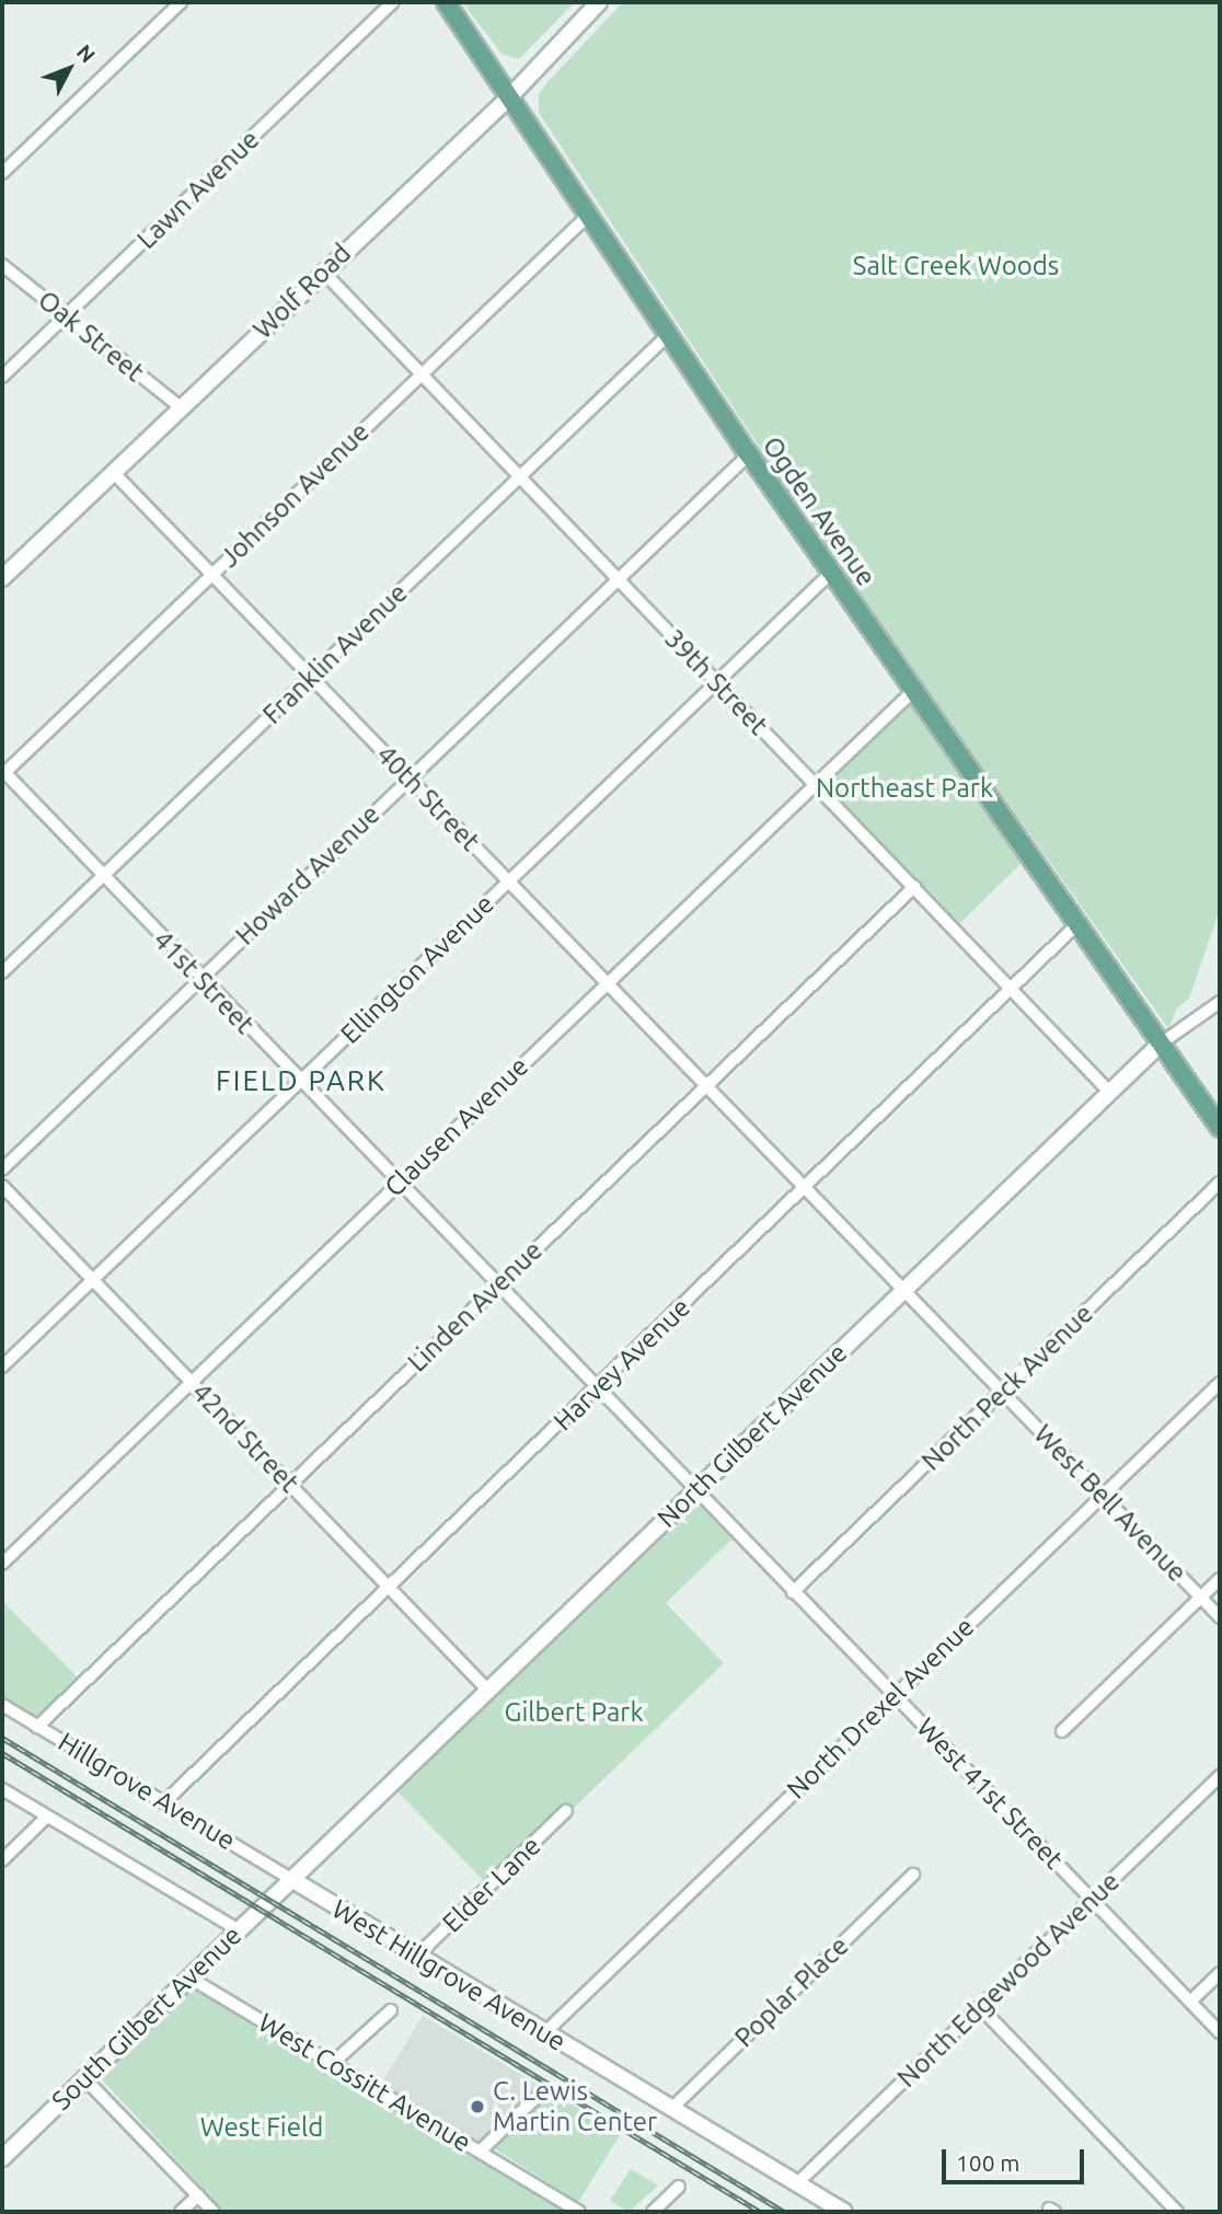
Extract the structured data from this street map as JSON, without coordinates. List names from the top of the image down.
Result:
{
  "streets": {
    "main road": ["Ogden Avenue"],
    "street": [
      "Lawn Avenue",
      "Wolf Road",
      "Oak Street",
      "Johnson Avenue",
      "Franklin Avenue",
      "39th Street",
      "40th Street",
      "Howard Avenue",
      "Ellington Avenue",
      "41st Street",
      "Clausen Avenue",
      "Linden Avenue",
      "Harvey Avenue",
      "North Peck Avenue",
      "North Gilbert Avenue",
      "42nd Street",
      "West Bell Avenue",
      "North Drexel Avenue",
      "Hillgrove Avenue",
      "West 41st Street",
      "Elder Lane",
      "West Hillgrove Avenue",
      "North Edgewood Avenue",
      "Poplar Place",
      "South Gilbert Avenue",
      "West Cossitt Avenue"
    ]
  },
  "crossings": [
    ["Lawn Avenue", "Oak Street"],
    ["Wolf Road", "Oak Street"],
    ["Wolf Road", "Ogden Avenue"],
    ["Wolf Road", "39th Street"],
    ["Wolf Road", "40th Street"],
    ["Johnson Avenue", "Ogden Avenue"],
    ["Johnson Avenue", "39th Street"],
    ["Johnson Avenue", "40th Street"],
    ["Johnson Avenue", "41st Street"],
    ["Ogden Avenue", "Franklin Avenue"],
    ["Ogden Avenue", "Howard Avenue"],
    ["Ogden Avenue", "Ellington Avenue"],
    ["Ogden Avenue", "Clausen Avenue"],
    ["Ogden Avenue", "Harvey Avenue"],
    ["Ogden Avenue", "North Gilbert Avenue"],
    ["Franklin Avenue", "39th Street"],
    ["Franklin Avenue", "40th Street"],
    ["Franklin Avenue", "41st Street"],
    ["39th Street", "Howard Avenue"],
    ["39th Street", "Ellington Avenue"],
    ["39th Street", "Clausen Avenue"],
    ["39th Street", "Linden Avenue"],
    ["39th Street", "Harvey Avenue"],
    ["39th Street", "North Gilbert Avenue"],
    ["40th Street", "Howard Avenue"],
    ["40th Street", "Ellington Avenue"],
    ["40th Street", "Clausen Avenue"],
    ["40th Street", "Linden Avenue"],
    ["40th Street", "Harvey Avenue"],
    ["40th Street", "North Gilbert Avenue"],
    ["40th Street", "West Bell Avenue"],
    ["Howard Avenue", "41st Street"],
    ["Ellington Avenue", "41st Street"],
    ["Ellington Avenue", "42nd Street"],
    ["41st Street", "Clausen Avenue"],
    ["41st Street", "Linden Avenue"],
    ["41st Street", "Harvey Avenue"],
    ["41st Street", "North Gilbert Avenue"],
    ["41st Street", "West 41st Street"],
    ["Clausen Avenue", "42nd Street"],
    ["Linden Avenue", "42nd Street"],
    ["Linden Avenue", "Hillgrove Avenue"],
    ["Harvey Avenue", "42nd Street"],
    ["Harvey Avenue", "Hillgrove Avenue"],
    ["North Peck Avenue", "West Bell Avenue"],
    ["North Peck Avenue", "West 41st Street"],
    ["North Gilbert Avenue", "42nd Street"],
    ["North Gilbert Avenue", "West Bell Avenue"],
    ["North Gilbert Avenue", "Hillgrove Avenue"],
    ["North Gilbert Avenue", "West 41st Street"],
    ["North Gilbert Avenue", "West Hillgrove Avenue"],
    ["North Gilbert Avenue", "South Gilbert Avenue"],
    ["West Bell Avenue", "North Drexel Avenue"],
    ["North Drexel Avenue", "West 41st Street"],
    ["North Drexel Avenue", "West Hillgrove Avenue"],
    ["Hillgrove Avenue", "West Hillgrove Avenue"],
    ["Hillgrove Avenue", "South Gilbert Avenue"],
    ["West 41st Street", "North Edgewood Avenue"],
    ["Elder Lane", "West Hillgrove Avenue"],
    ["West Hillgrove Avenue", "North Edgewood Avenue"],
    ["West Hillgrove Avenue", "Poplar Place"],
    ["West Hillgrove Avenue", "South Gilbert Avenue"],
    ["South Gilbert Avenue", "West Cossitt Avenue"]
  ],
  "districts": ["FIELD PARK"],
  "parks": [
    "Salt Creek Woods",
    "Northeast Park",
    "Gilbert Park",
    "West Field"
  ],
  "places": ["C. Lewis Martin Center"],
  "scale_bar": "100 m",
  "north": "top right"
}
